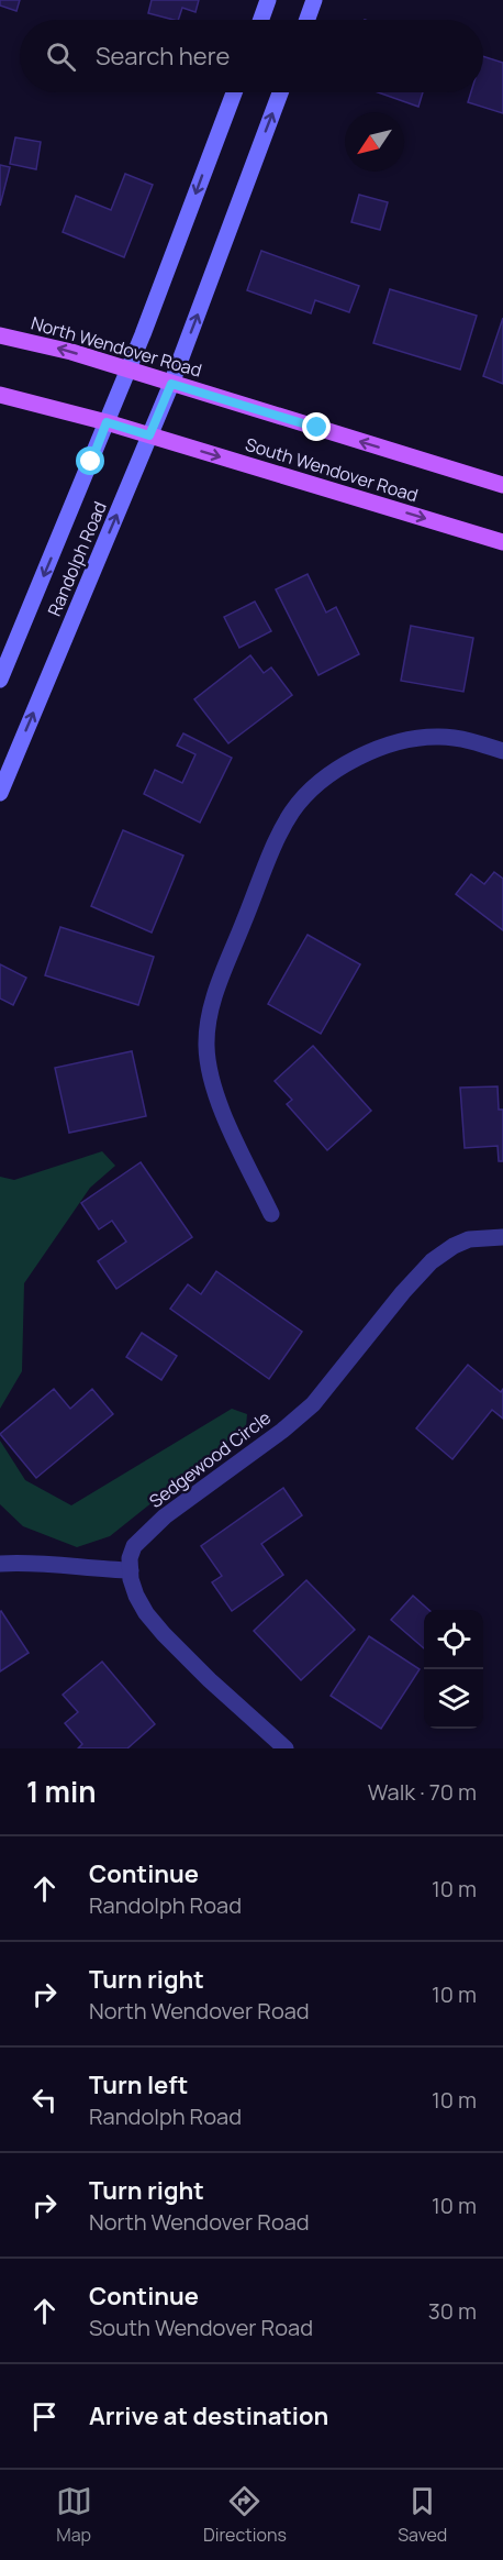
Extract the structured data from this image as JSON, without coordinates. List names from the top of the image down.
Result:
{
  "streets": {
    "main road": ["North Wendover Road", "South Wendover Road", "Randolph Road"],
    "street": ["Sedgewood Circle"]
  },
  "crossings": [
    ["North Wendover Road", "South Wendover Road"],
    ["North Wendover Road", "Randolph Road"],
    ["South Wendover Road", "Randolph Road"]
  ],
  "north": "bottom left",
  "page": {
    "search": "Search here",
    "heading": ["1 min", "Walk · 70 m"],
    "list": [
      ["Continue", "Randolph Road", "10 m"],
      ["Turn right", "North Wendover Road", "10 m"],
      ["Turn left", "Randolph Road", "10 m"],
      ["Turn right", "North Wendover Road", "10 m"],
      ["Continue", "South Wendover Road", "30 m"],
      "Arrive at destination"
    ],
    "nav": ["Map", "Directions", "Saved"]
  }
}
